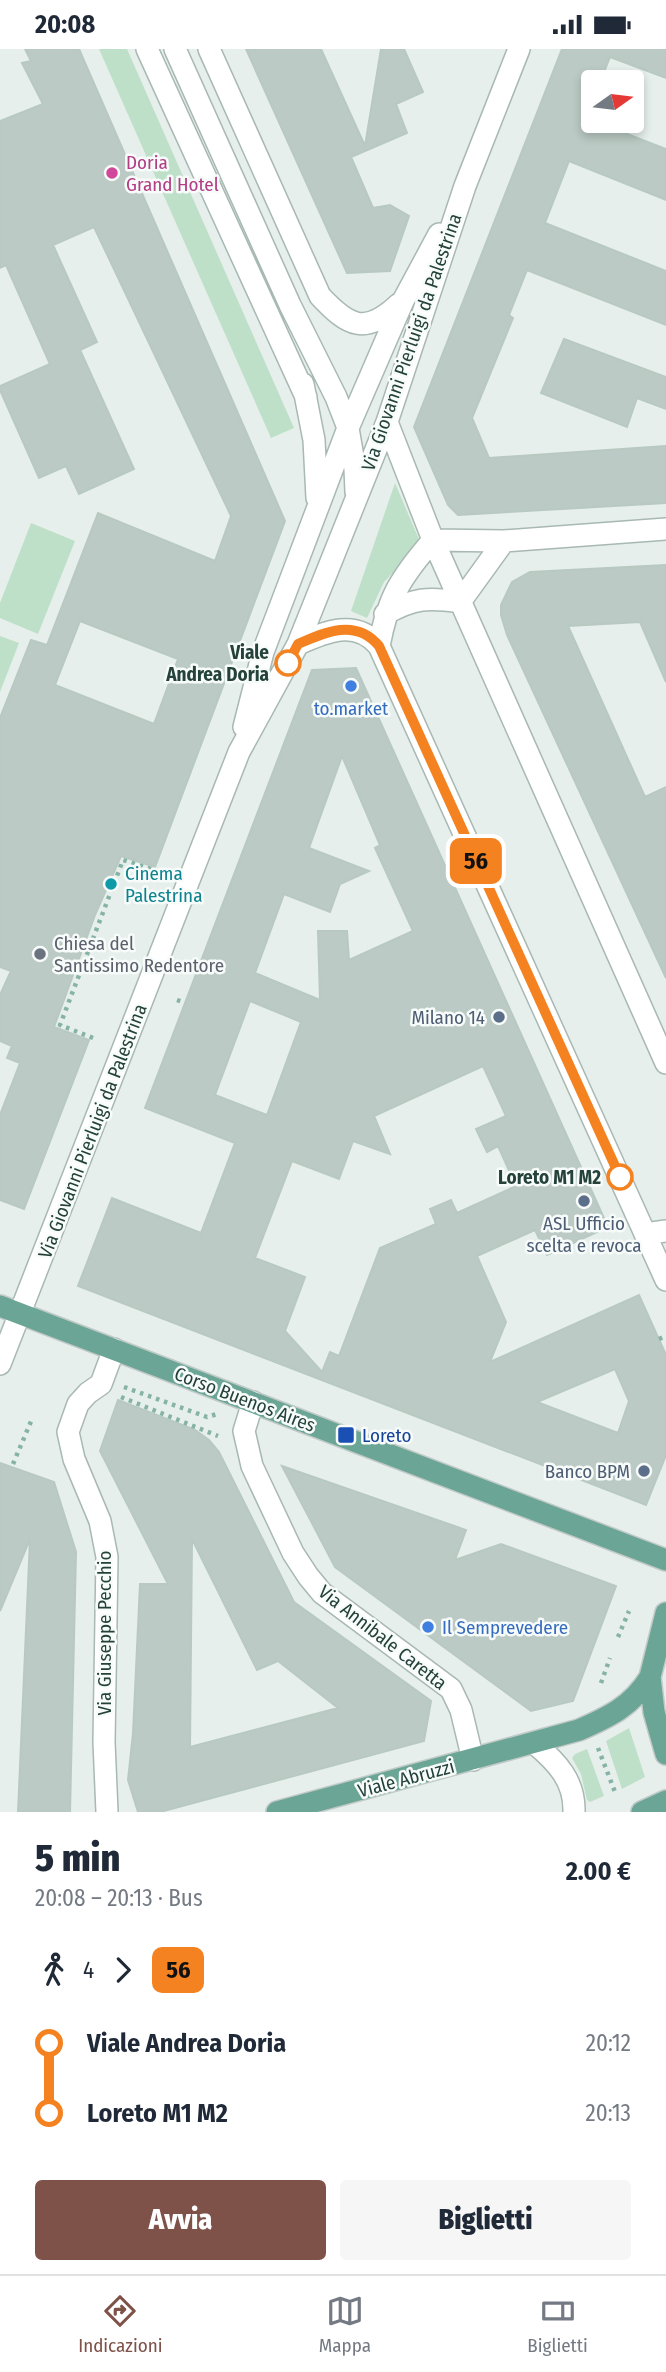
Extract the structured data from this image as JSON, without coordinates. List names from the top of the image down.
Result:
{
  "streets": {
    "main road": ["Corso Buenos Aires", "Viale Abruzzi"],
    "street": ["Via Giovanni Pierluigi da Palestrina", "Via Giuseppe Pecchio", "Via Annibale Caretta"]
  },
  "crossings": [
    ["Via Giovanni Pierluigi da Palestrina", "Corso Buenos Aires"],
    ["Corso Buenos Aires", "Via Giuseppe Pecchio"],
    ["Corso Buenos Aires", "Via Annibale Caretta"],
    ["Via Annibale Caretta", "Viale Abruzzi"]
  ],
  "places": {
    "other": [
      "Doria Grand Hotel",
      "Viale Andrea Doria",
      "to.market",
      "Cinema Palestrina",
      "Chiesa del Santissimo Redentore",
      "Milano 14",
      "Loreto M1 M2",
      "ASL Ufficio scelta e revoca",
      "Banco BPM",
      "Il Semprevedere"
    ],
    "transit": ["Loreto"]
  },
  "lines": ["bus line 56"],
  "north": "right",
  "page": {
    "status": "20:08",
    "on_map": "56",
    "heading": ["5 min", "20:08 – 20:13 · Bus", "2.00 €"],
    "legs": ["4", "56"],
    "list": [
      {
        "name": "Viale Andrea Doria",
        "value": "20:12"
      },
      {
        "name": "Loreto M1 M2",
        "value": "20:13"
      }
    ],
    "buttons": ["Avvia", "Biglietti"],
    "tabs": ["Indicazioni", "Mappa", "Biglietti"]
  }
}
